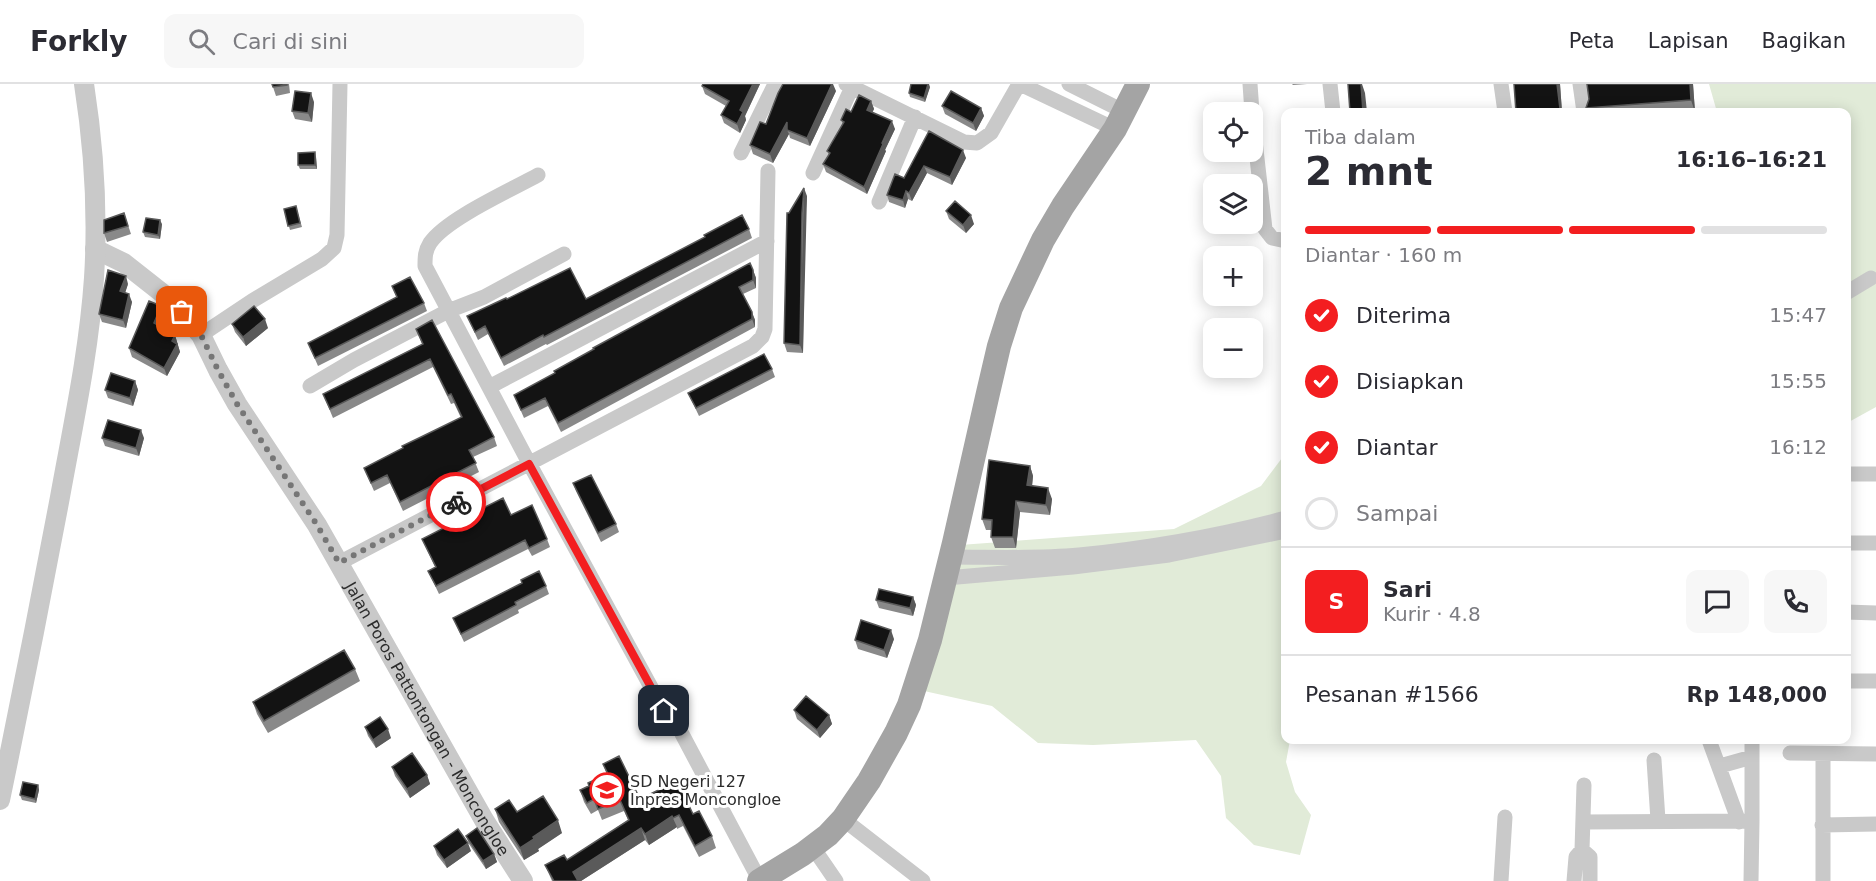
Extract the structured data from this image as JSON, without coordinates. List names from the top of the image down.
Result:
{
  "streets": {
    "street": ["Jalan Poros Pattontongan - Moncongloe"]
  },
  "places": {
    "school or university": ["SD Negeri 127 Inpres Moncongloe"]
  },
  "page": {
    "header": "Forkly",
    "search": "Cari di sini",
    "nav": ["Peta", "Lapisan", "Bagikan"],
    "map_buttons": ["+", "−"],
    "heading": ["2 mnt", "Tiba dalam", "16:16–16:21"],
    "panel": [
      "Sari",
      "Kurir · 4.8",
      "Pesanan #1566",
      "Rp 148,000"
    ],
    "bar": "Diantar · 160 m",
    "list": [
      ["Diterima", "15:47"],
      ["Disiapkan", "15:55"],
      ["Diantar", "16:12"],
      "Sampai"
    ],
    "round": "S"
  }
}
